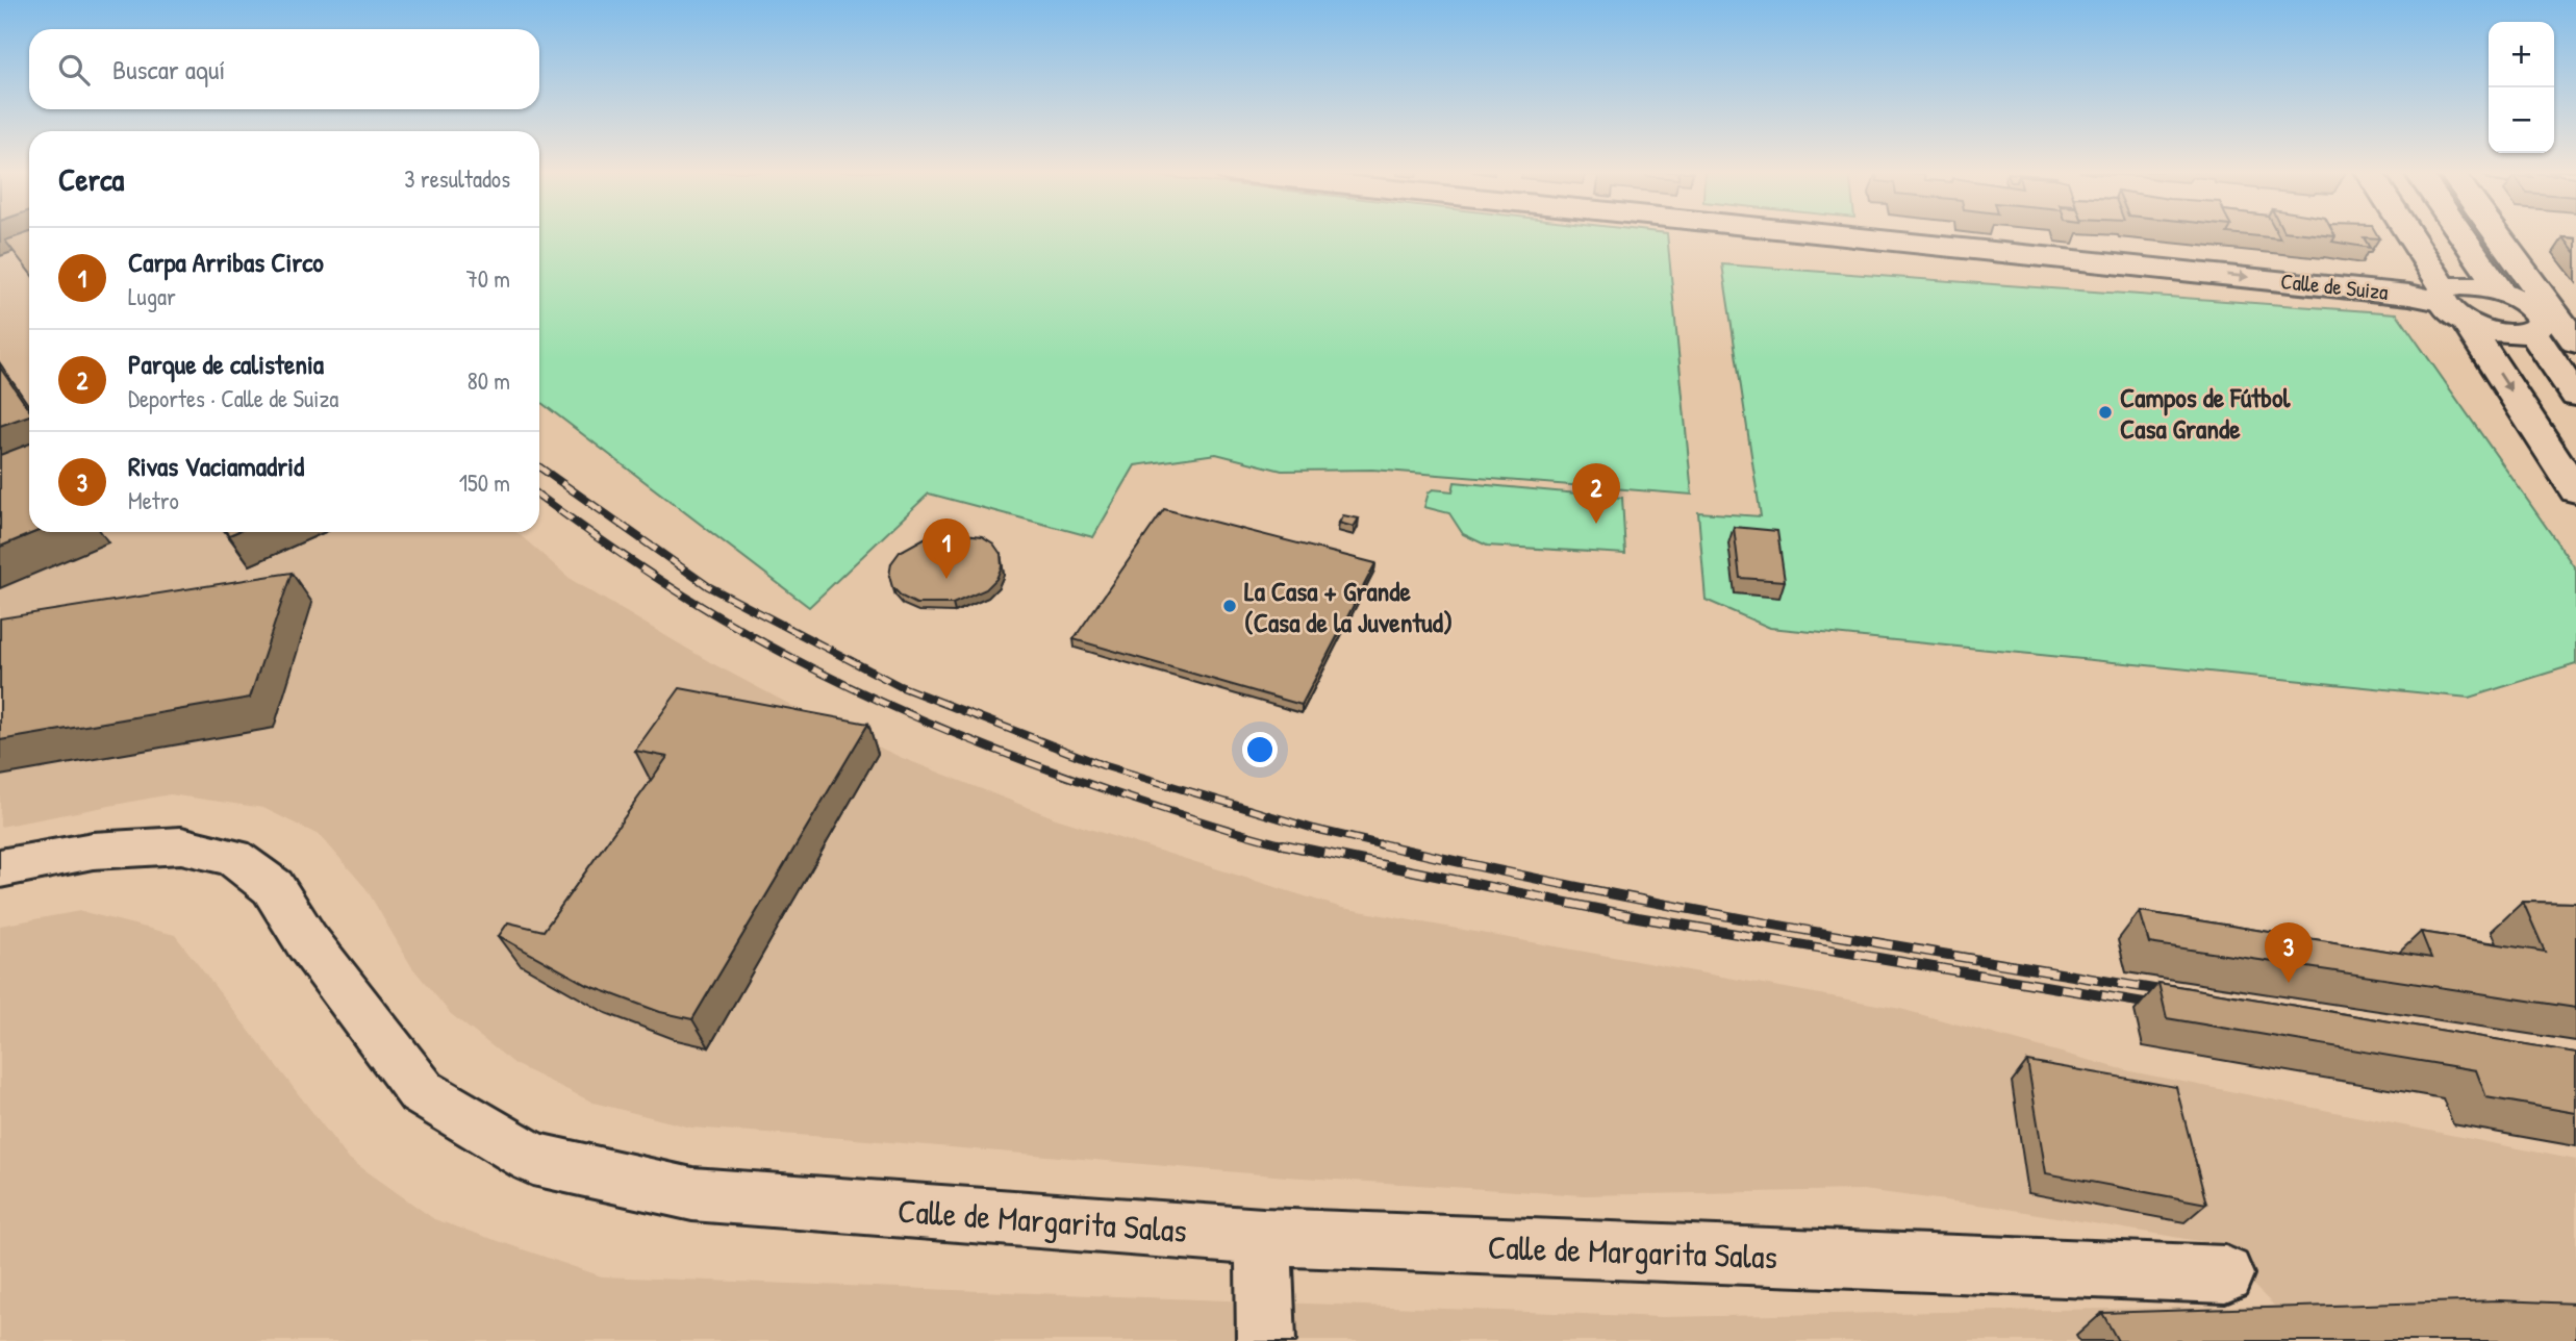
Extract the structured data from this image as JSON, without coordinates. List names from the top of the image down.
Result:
{
  "streets": {
    "street": ["Calle de Suiza", "Calle de Margarita Salas"]
  },
  "one_way": ["Calle de Suiza"],
  "places": ["Campos de Fútbol Casa Grande", "La Casa + Grande (Casa de la Juventud)"],
  "page": {
    "map_buttons": ["+", "−"],
    "search": "Buscar aquí",
    "heading": ["Cerca", "3 resultados"],
    "list": [
      {
        "mark": "1",
        "name": "Carpa Arribas Circo",
        "note": "Lugar",
        "value": "70 m"
      },
      {
        "mark": "2",
        "name": "Parque de calistenia",
        "note": "Deportes · Calle de Suiza",
        "value": "80 m"
      },
      {
        "mark": "3",
        "name": "Rivas Vaciamadrid",
        "note": "Metro",
        "value": "150 m"
      }
    ],
    "pins": ["2", "1", "3"]
  }
}
